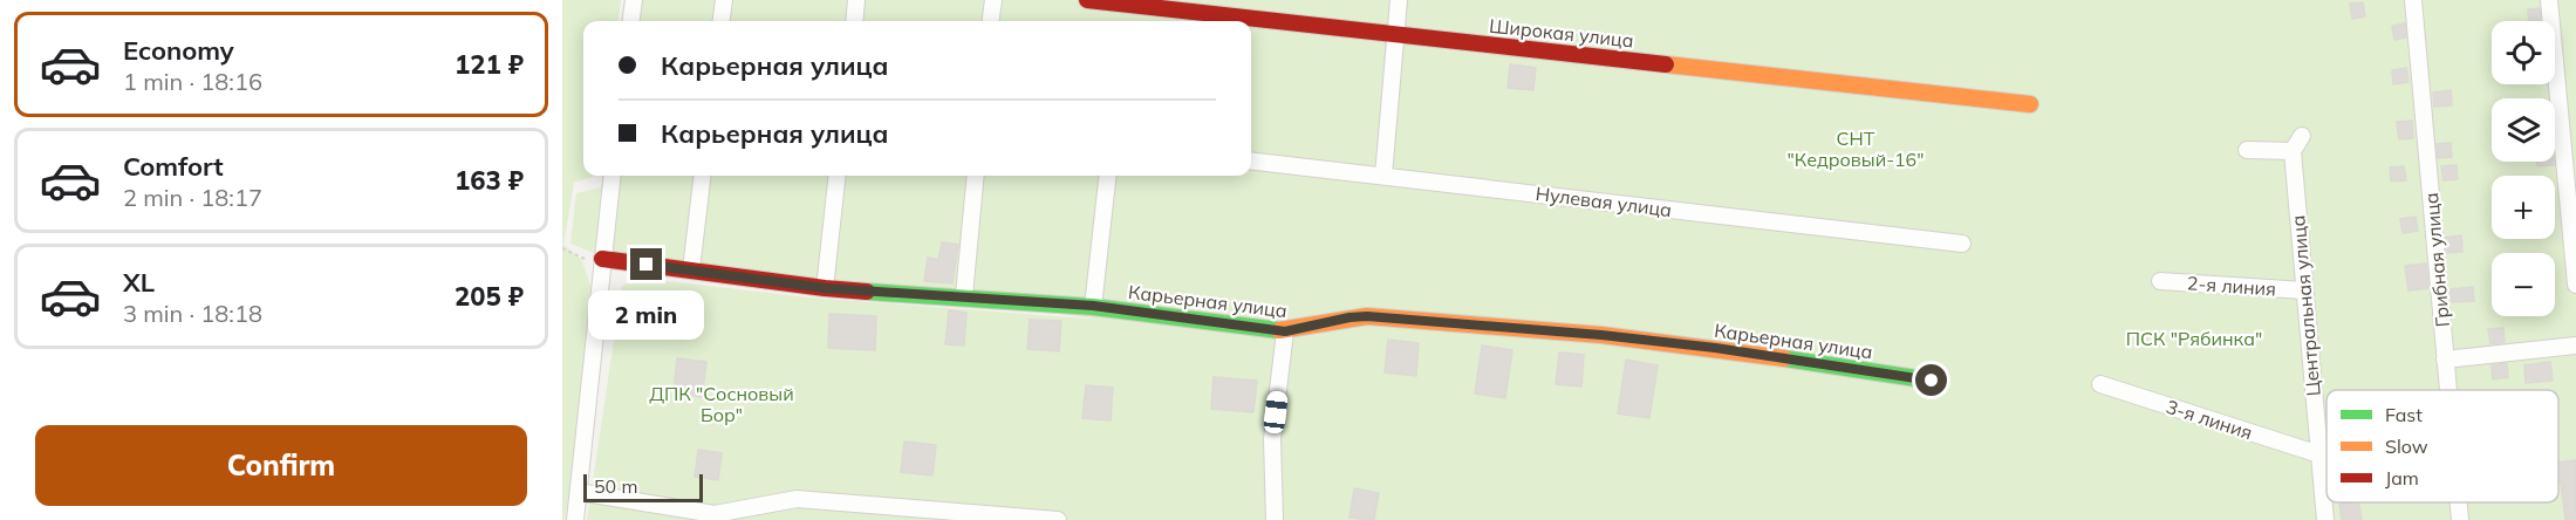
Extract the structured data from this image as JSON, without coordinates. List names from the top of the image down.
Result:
{
  "streets": {
    "street": [
      "Широкая улица",
      "Нулевая улица",
      "Грибная улица",
      "2-я линия",
      "Карьерная улица",
      "Центральная улица",
      "3-я линия"
    ]
  },
  "crossings": [
    ["2-я линия", "Центральная улица"],
    ["Центральная улица", "3-я линия"]
  ],
  "parks": ["СНТ \"Кедровый-16\"", "ПСК \"Рябинка\"", "ДПК \"Сосновый Бор\""],
  "legend": ["Fast", "Slow", "Jam"],
  "scale_bar": "50 m",
  "page": {
    "list": [
      {
        "name": "Economy",
        "note": "1 min · 18:16",
        "value": "121 ₽"
      },
      {
        "name": "Comfort",
        "note": "2 min · 18:17",
        "value": "163 ₽"
      },
      {
        "name": "XL",
        "note": "3 min · 18:18",
        "value": "205 ₽"
      }
    ],
    "map_buttons": ["+", "−"],
    "banner": ["Карьерная улица", "Карьерная улица"],
    "bubble": "2 min",
    "buttons": "Confirm",
    "scale": "50 m"
  }
}
